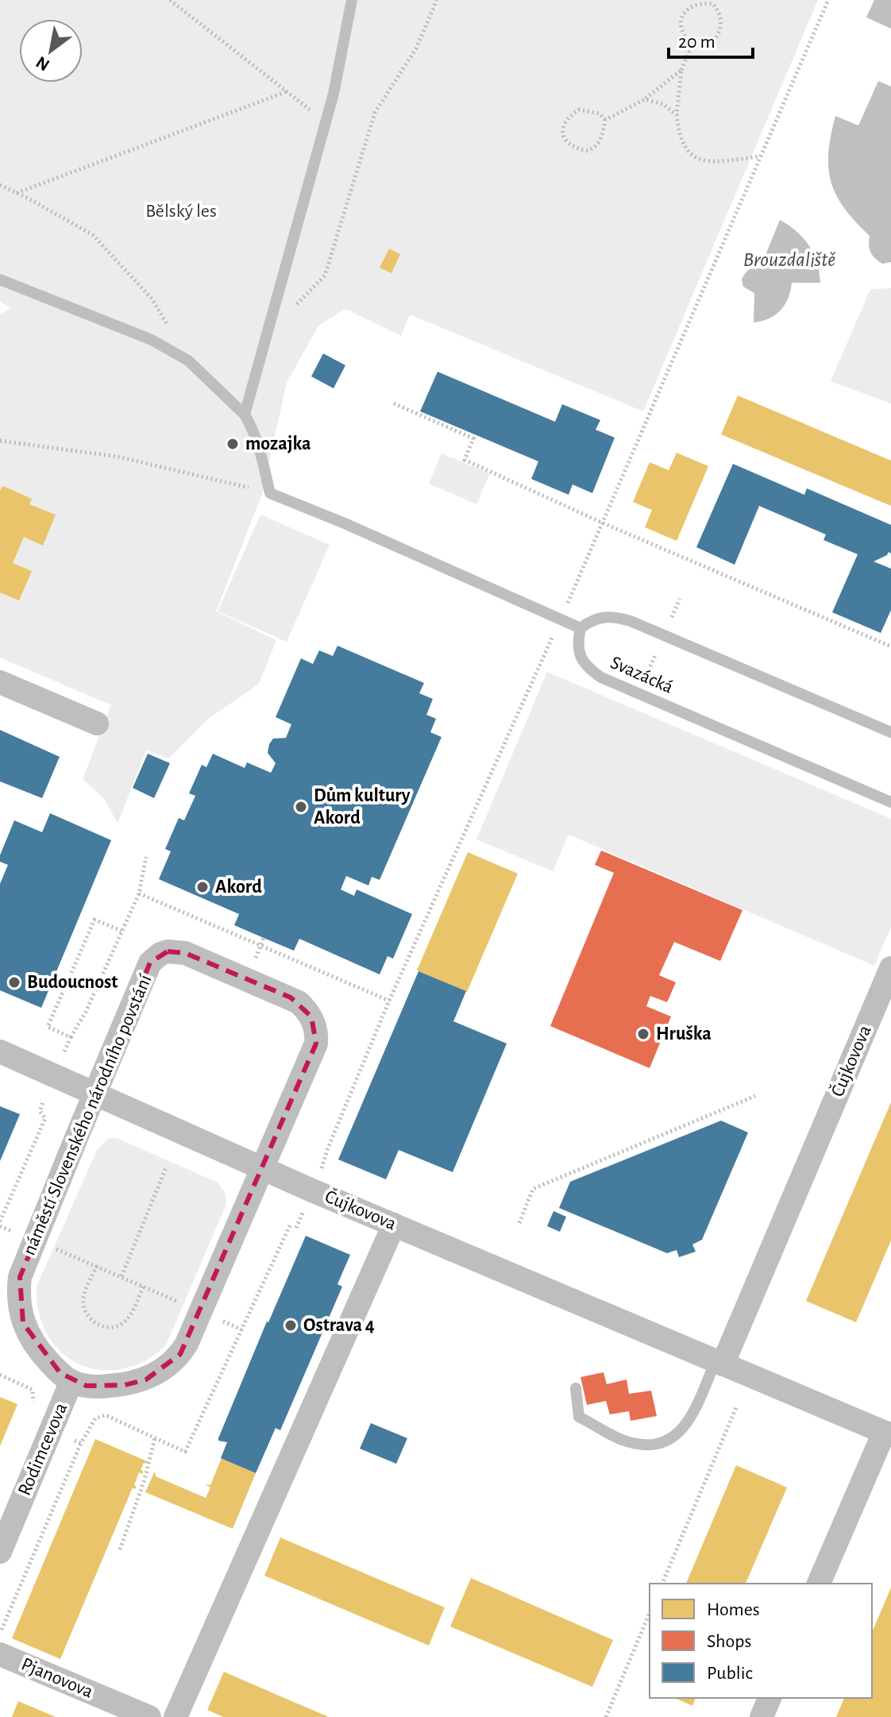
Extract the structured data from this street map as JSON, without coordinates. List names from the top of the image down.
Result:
{
  "streets": {
    "street": [
      "Čujkovova",
      "náměstí Slovenského národního povstání",
      "Rodimcevova",
      "Pjanovova"
    ],
    "lane": ["Svazácká"]
  },
  "crossings": [
    ["Čujkovova", "náměstí Slovenského národního povstání"],
    ["náměstí Slovenského národního povstání", "Rodimcevova"]
  ],
  "water": ["Brouzdaliště"],
  "parks": ["Bělský les"],
  "places": [
    "mozajka",
    "Dům kultury Akord",
    "Akord",
    "Budoucnost",
    "Hruška",
    "Ostrava 4"
  ],
  "legend": ["Homes", "Shops", "Public"],
  "scale_bar": "20 m",
  "north": "bottom left"
}
